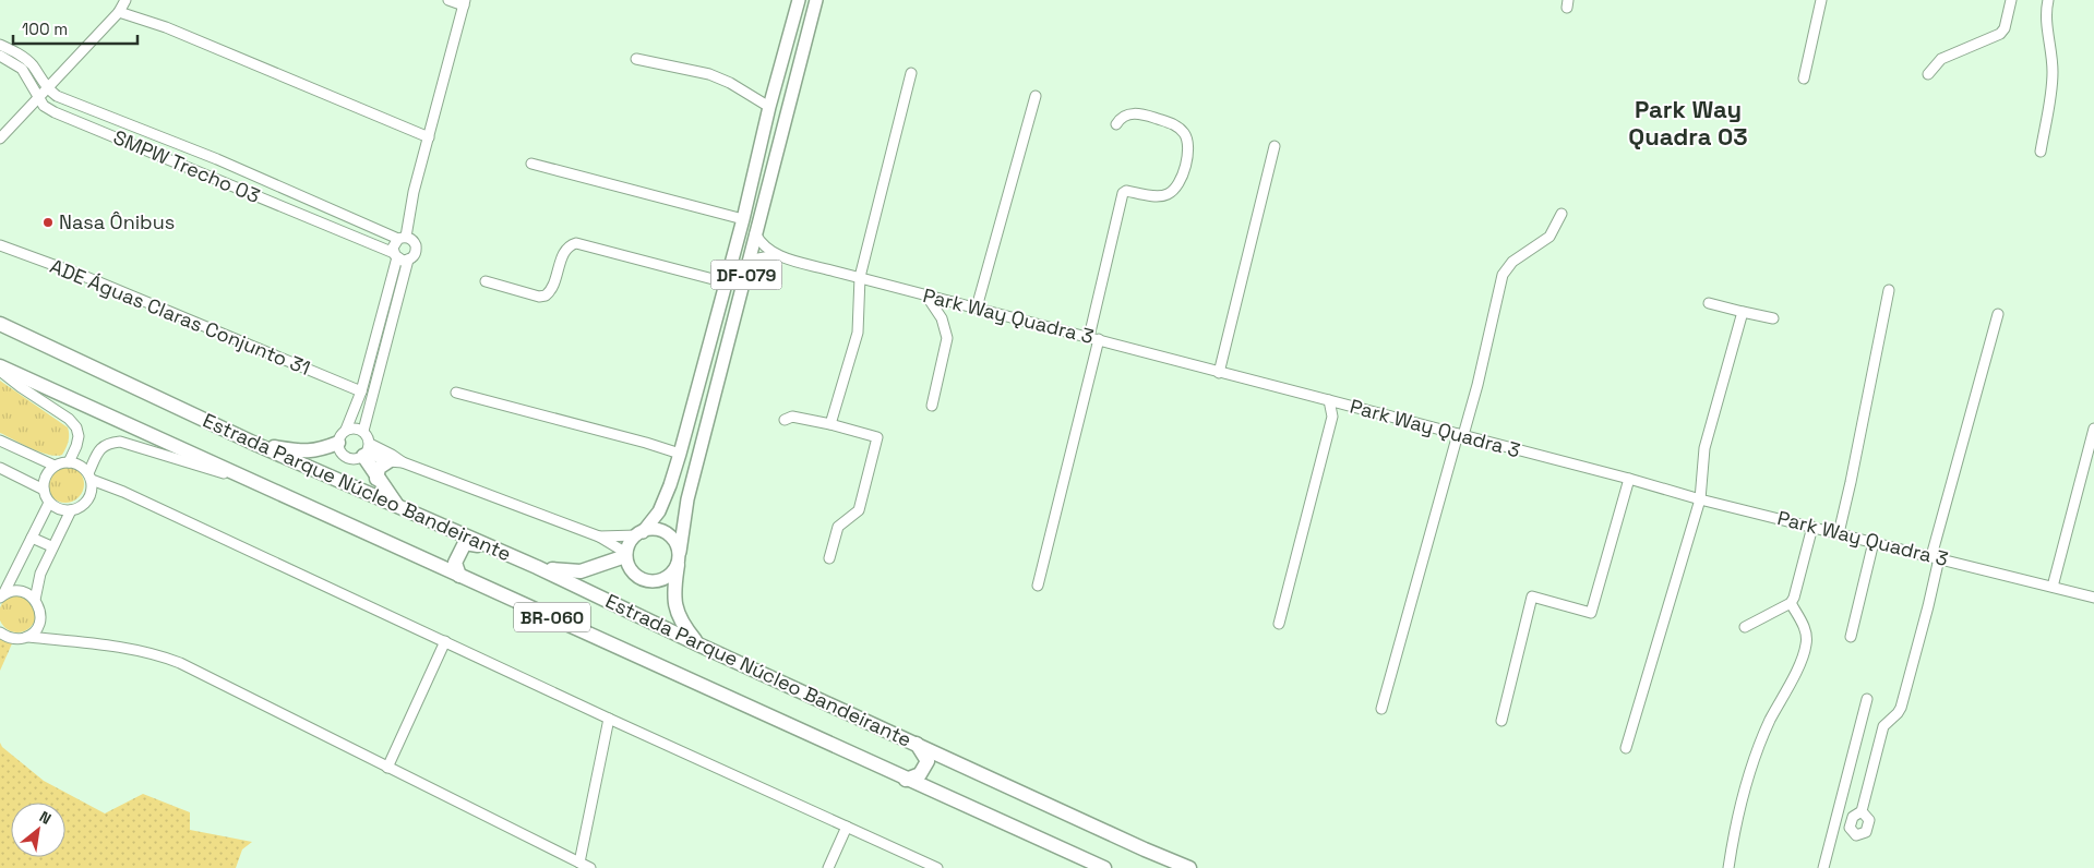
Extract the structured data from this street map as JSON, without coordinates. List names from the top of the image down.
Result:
{
  "streets": {
    "highway": ["Estrada Parque Núcleo Bandeirante", "BR-060"],
    "main road": ["DF-079"],
    "street": ["SMPW Trecho 03", "Park Way Quadra 3", "ADE Águas Claras Conjunto 31"]
  },
  "crossings": [
    ["DF-079", "Park Way Quadra 3"]
  ],
  "districts": ["Park Way Quadra 03"],
  "places": ["Nasa Ônibus"],
  "scale_bar": "100 m",
  "north": "top right"
}
